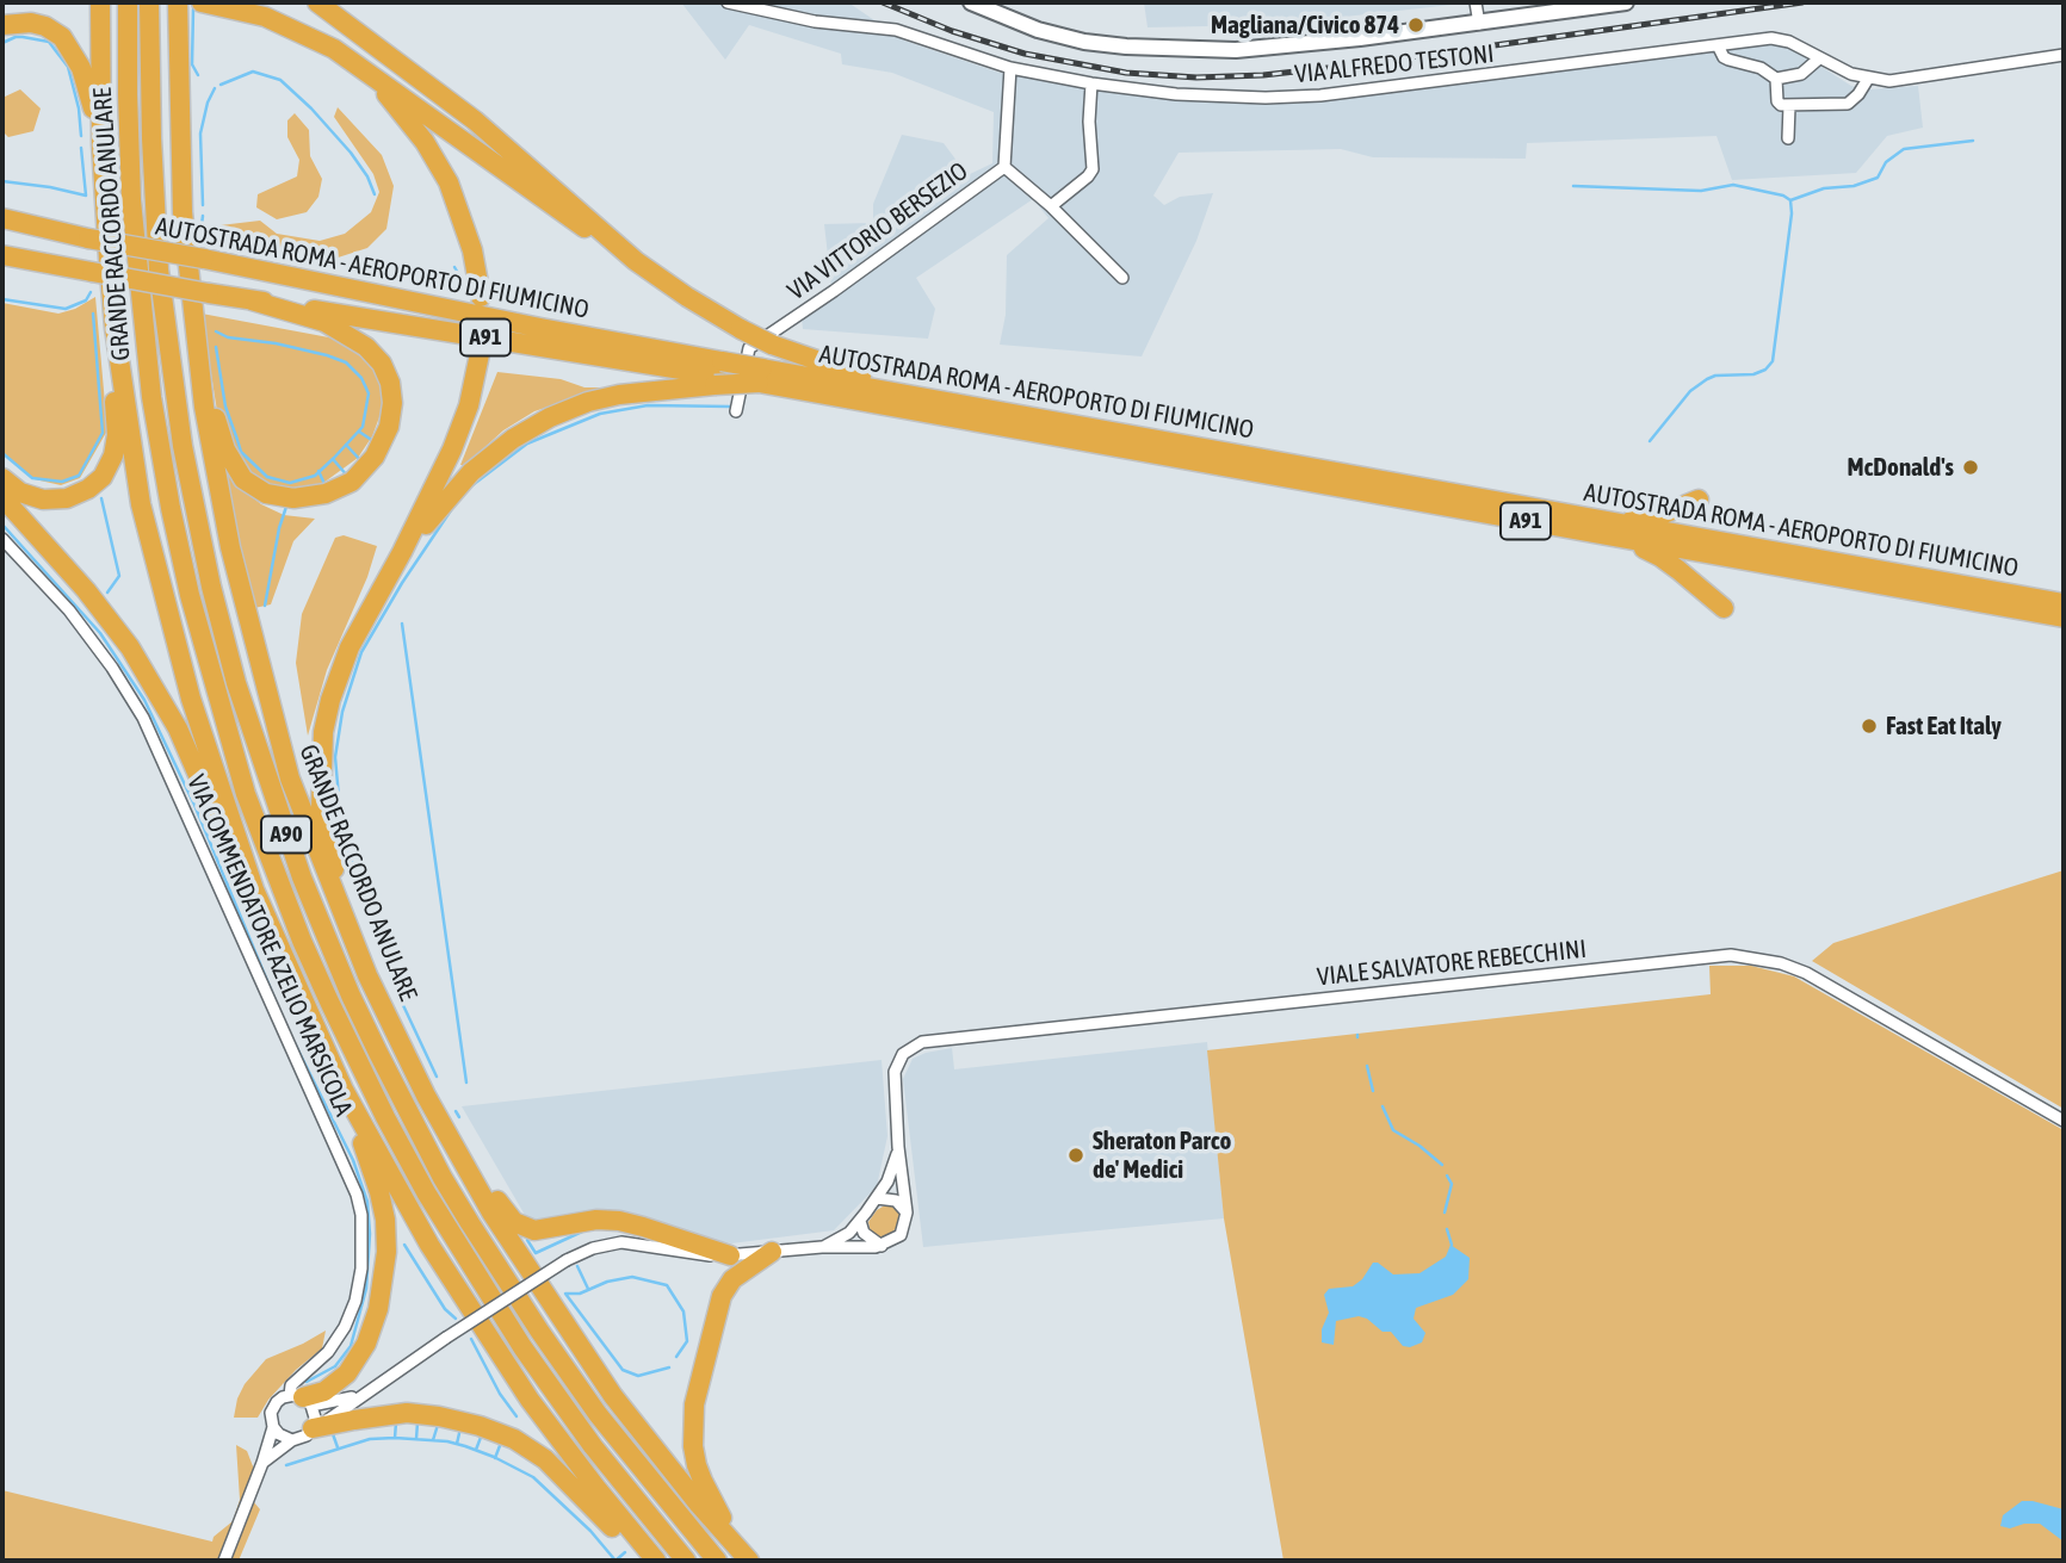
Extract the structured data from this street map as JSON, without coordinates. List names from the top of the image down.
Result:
{
  "streets": {
    "highway": [
      "GRANDE RACCORDO ANULARE",
      "AUTOSTRADA ROMA - AEROPORTO DI FIUMICINO",
      "A91",
      "A90"
    ],
    "street": [
      "VIA ALFREDO TESTONI",
      "VIA VITTORIO BERSEZIO",
      "VIA COMMENDATORE AZELIO MARSICOLA",
      "VIALE SALVATORE REBECCHINI"
    ]
  },
  "crossings": [
    ["VIA ALFREDO TESTONI", "VIA VITTORIO BERSEZIO"],
    ["VIA COMMENDATORE AZELIO MARSICOLA", "VIALE SALVATORE REBECCHINI"]
  ],
  "places": [
    "Magliana/Civico 874",
    "McDonald's",
    "Fast Eat Italy",
    "Sheraton Parco de' Medici"
  ]
}
